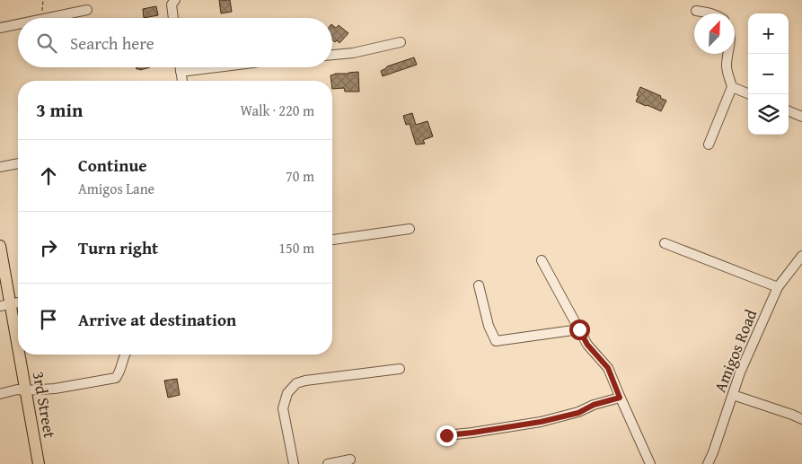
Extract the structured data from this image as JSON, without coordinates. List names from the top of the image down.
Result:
{
  "streets": {
    "main road": ["3rd Street"],
    "street": ["Amigos Road"]
  },
  "north": "top right",
  "page": {
    "map_buttons": ["+", "−"],
    "search": "Search here",
    "heading": ["3 min", "Walk · 220 m"],
    "list": [
      ["Continue", "Amigos Lane", "70 m"],
      ["Turn right", "150 m"],
      "Arrive at destination"
    ]
  }
}
